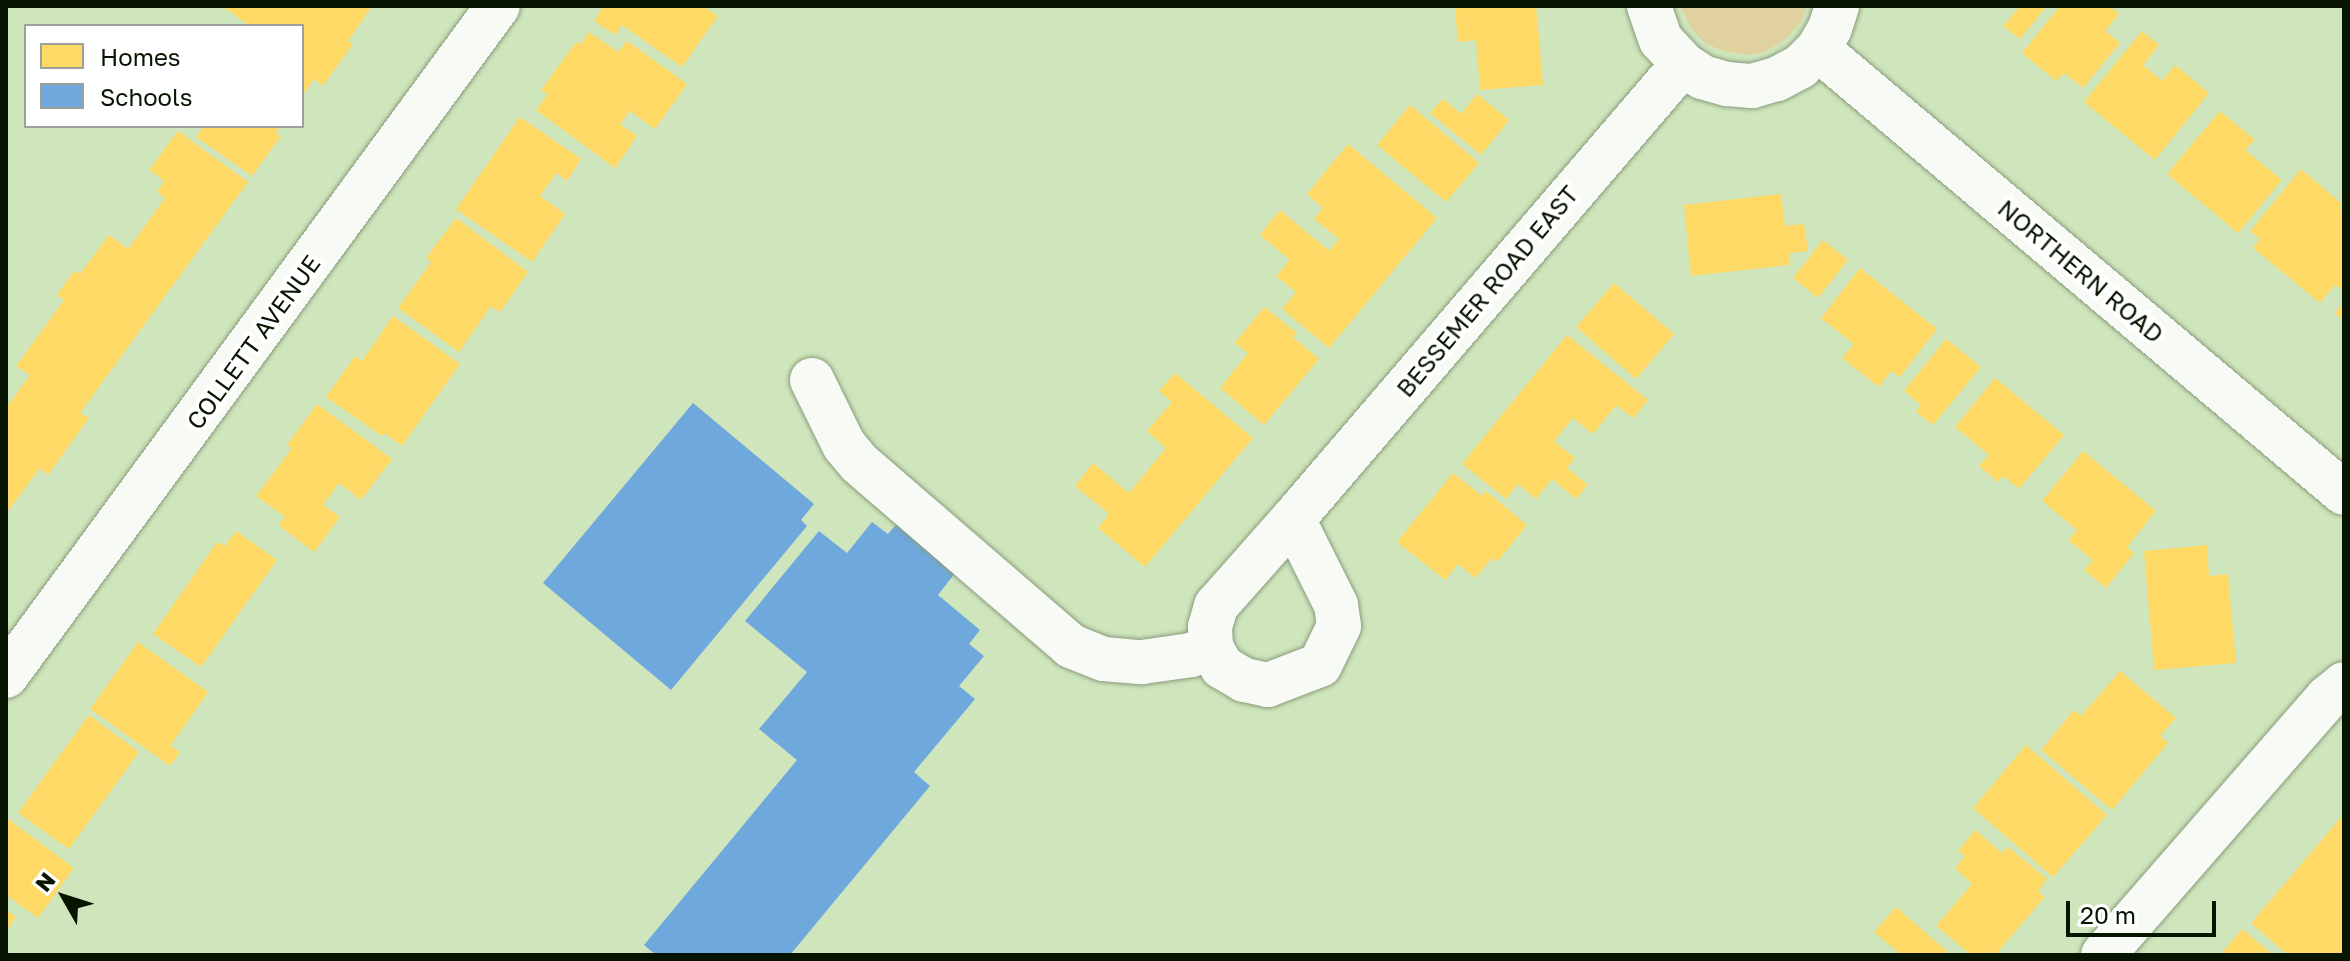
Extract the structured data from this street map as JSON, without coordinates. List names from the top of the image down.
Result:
{
  "streets": {
    "street": ["NORTHERN ROAD", "BESSEMER ROAD EAST", "COLLETT AVENUE"]
  },
  "legend": ["Homes", "Schools"],
  "scale_bar": "20 m",
  "north": "top left"
}
